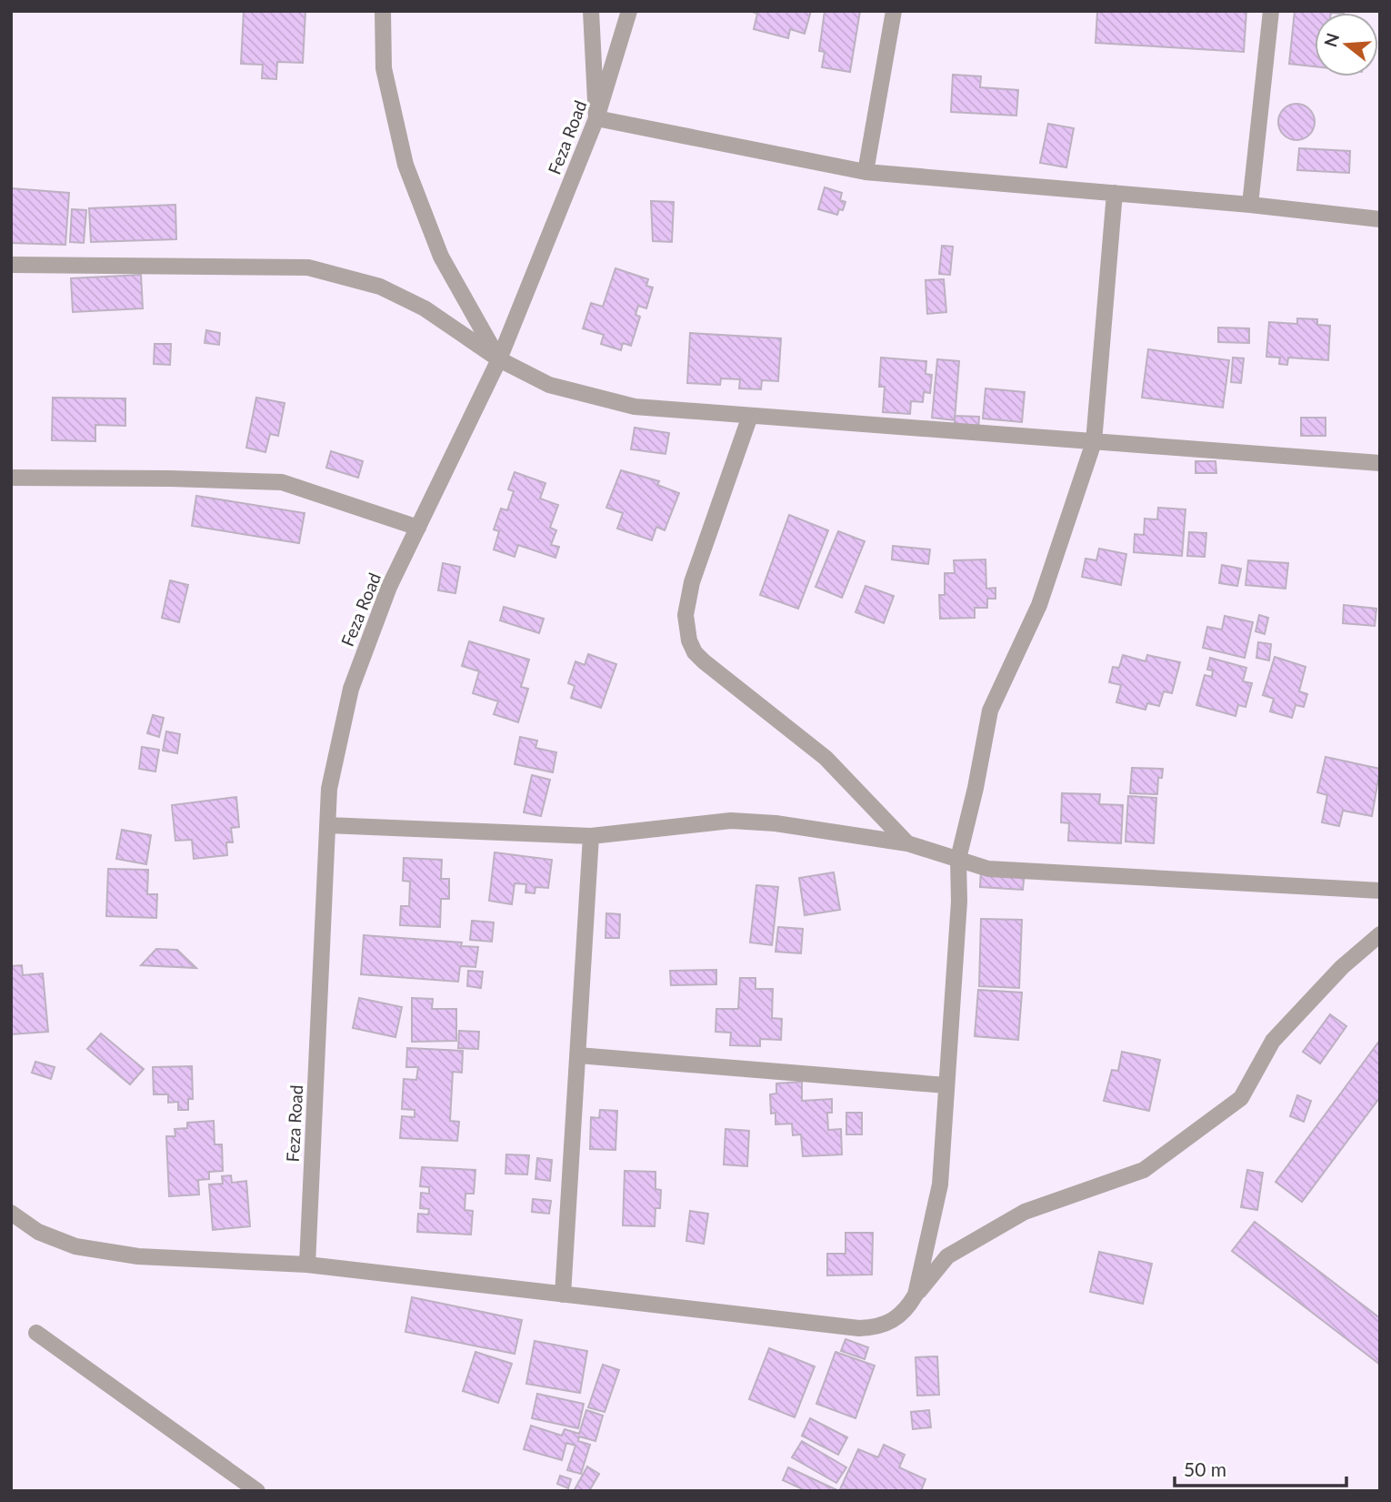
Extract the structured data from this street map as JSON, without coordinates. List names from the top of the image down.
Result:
{
  "streets": {
    "street": ["Feza Road"]
  },
  "scale_bar": "50 m",
  "north": "left"
}
